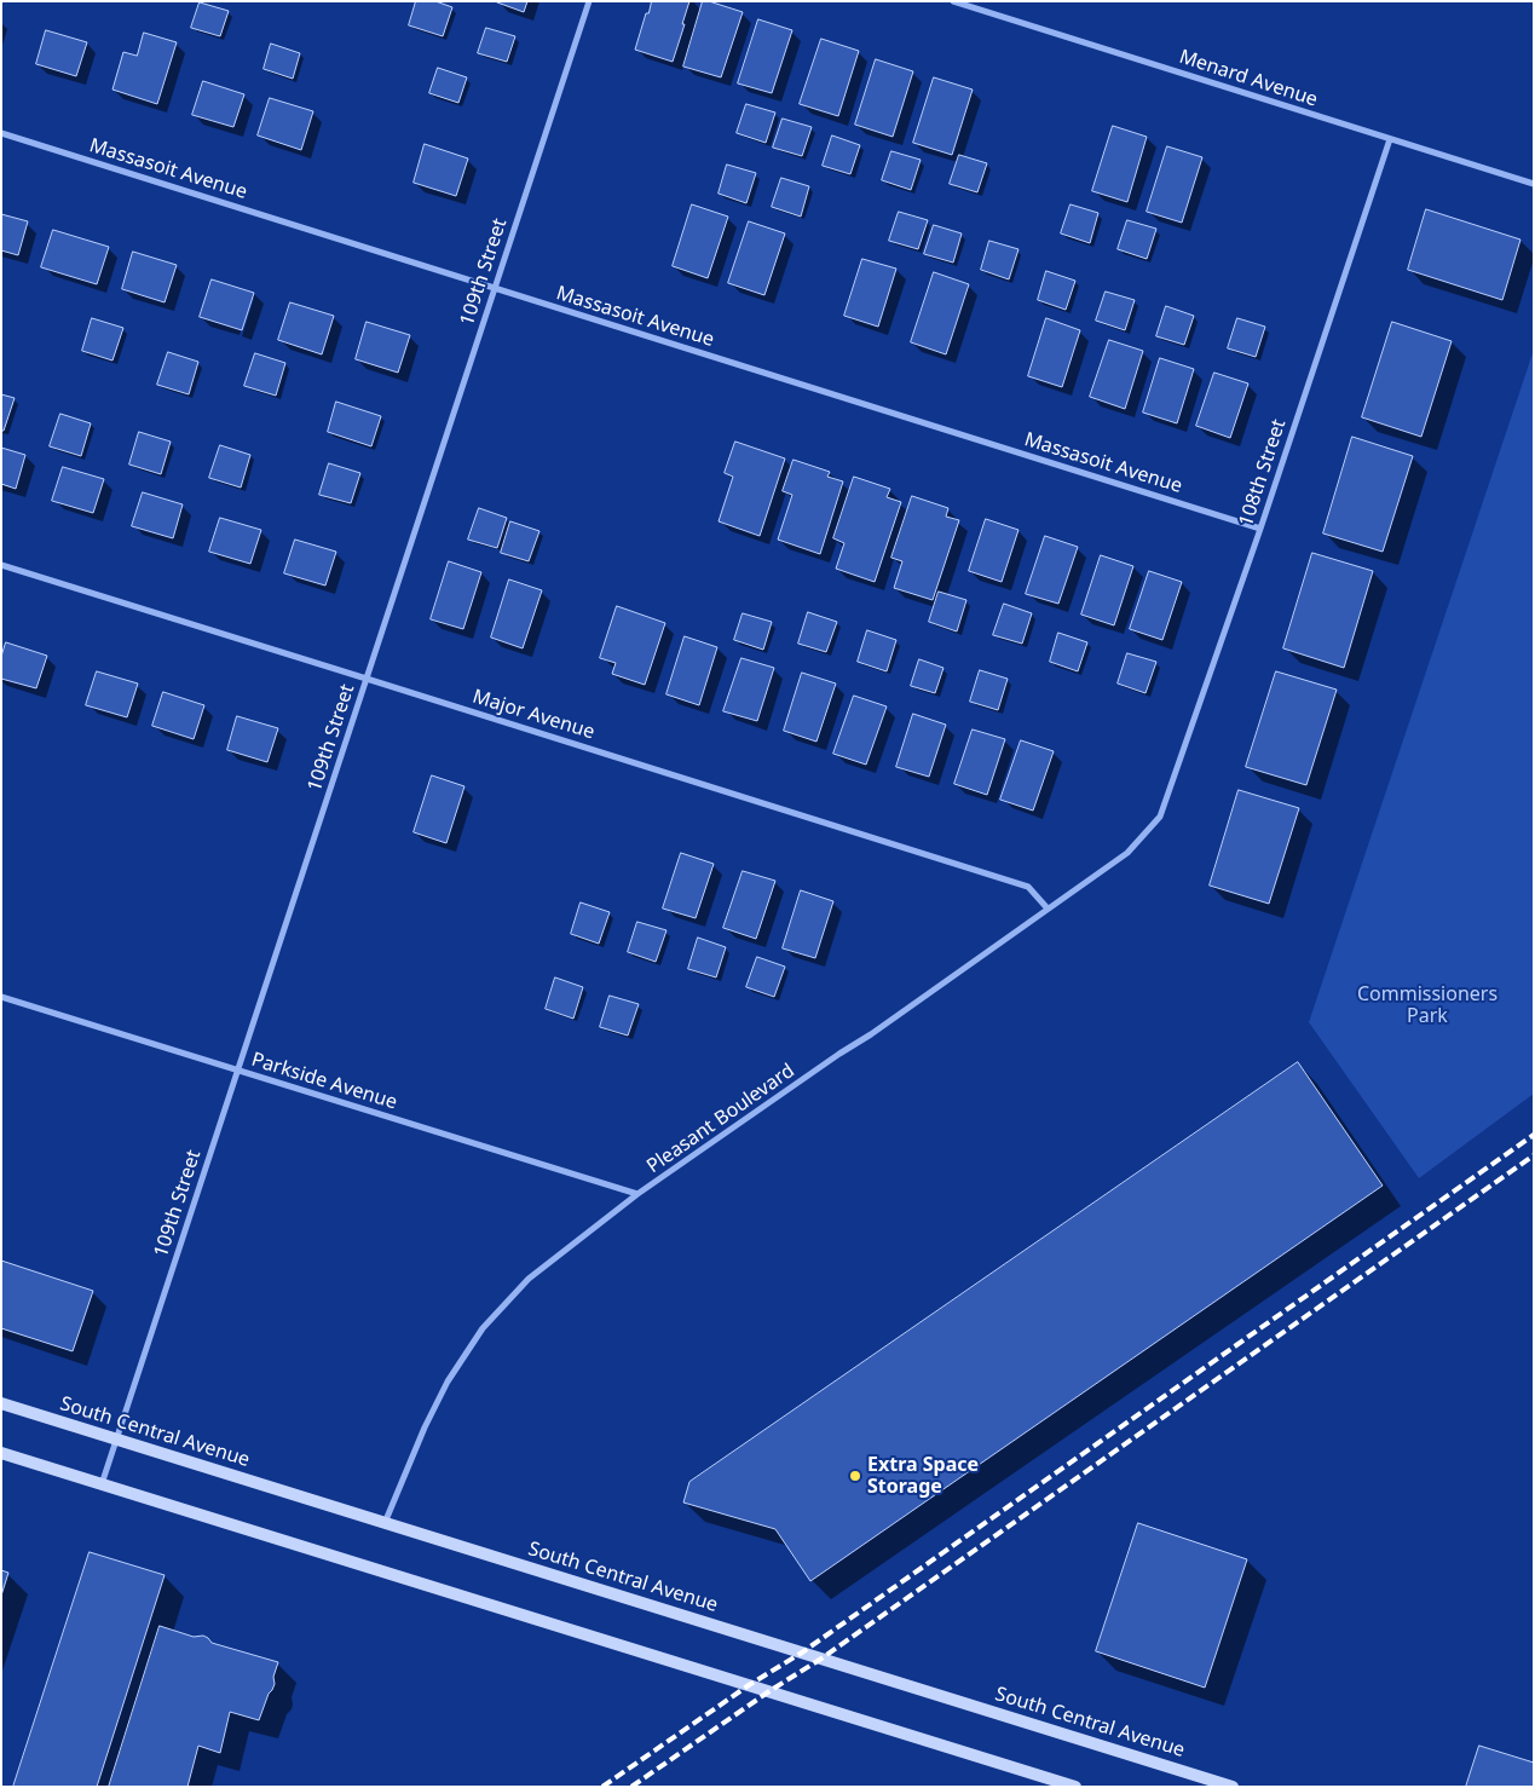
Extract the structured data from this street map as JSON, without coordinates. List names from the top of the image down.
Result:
{
  "streets": {
    "street": [
      "Menard Avenue",
      "Massasoit Avenue",
      "109th Street",
      "108th Street",
      "Major Avenue",
      "Parkside Avenue",
      "Pleasant Boulevard",
      "South Central Avenue"
    ]
  },
  "crossings": [
    ["Menard Avenue", "108th Street"],
    ["Massasoit Avenue", "109th Street"],
    ["Massasoit Avenue", "108th Street"],
    ["109th Street", "Major Avenue"],
    ["109th Street", "Parkside Avenue"],
    ["109th Street", "South Central Avenue"],
    ["108th Street", "Pleasant Boulevard"],
    ["Major Avenue", "Pleasant Boulevard"],
    ["Parkside Avenue", "Pleasant Boulevard"],
    ["Pleasant Boulevard", "South Central Avenue"]
  ],
  "parks": ["Commissioners Park"],
  "places": ["Extra Space Storage"]
}
